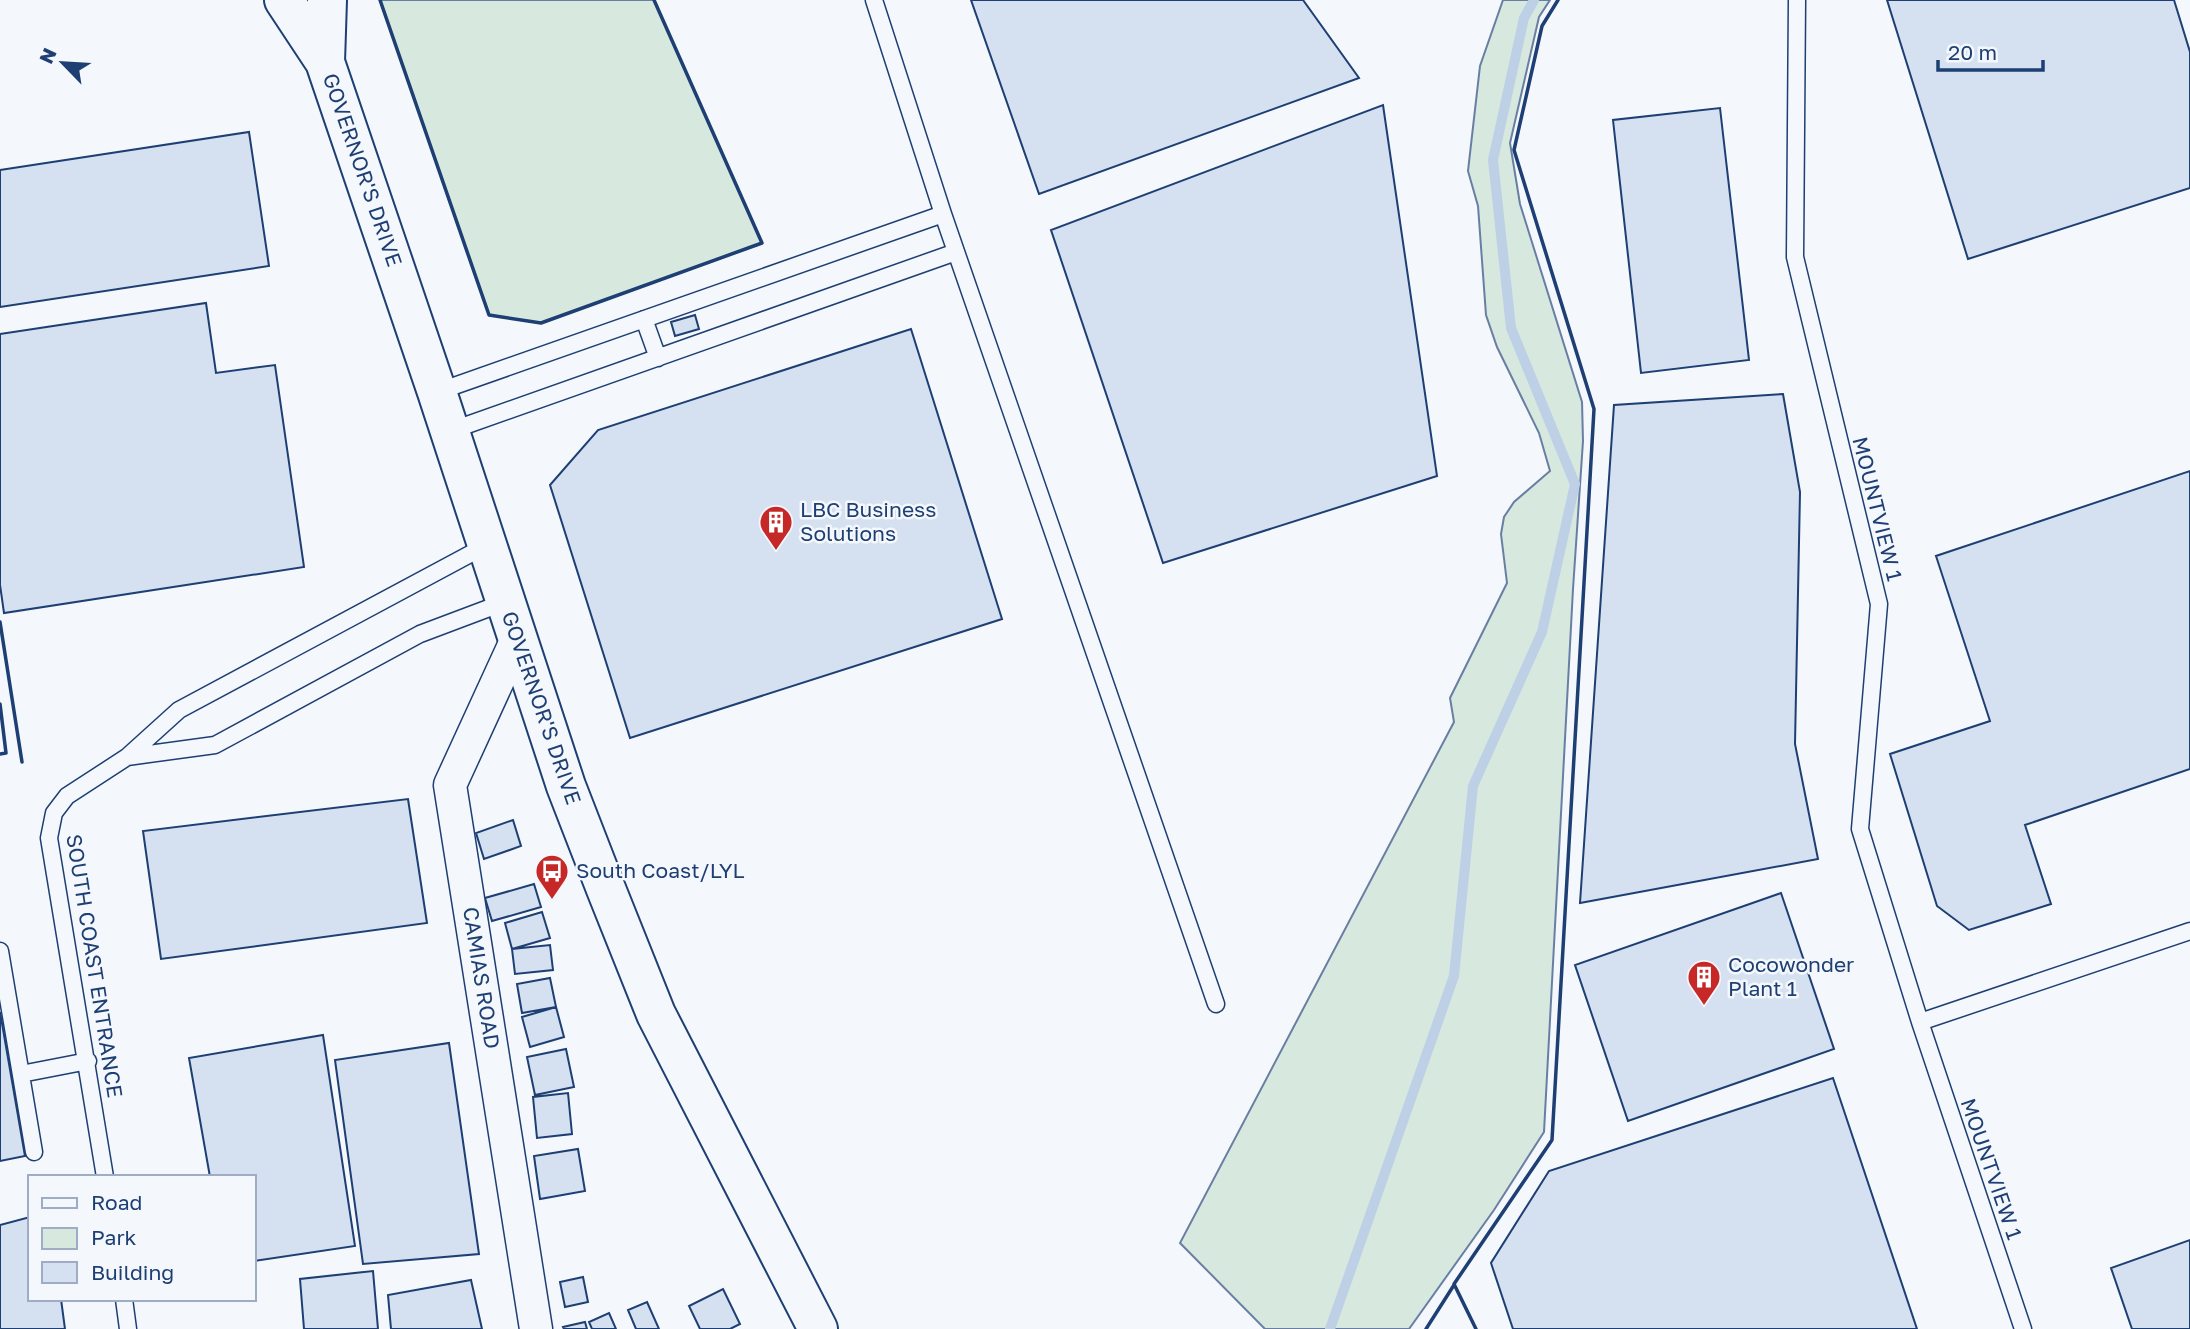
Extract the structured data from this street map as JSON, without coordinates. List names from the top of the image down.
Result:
{
  "streets": {
    "highway": ["GOVERNOR'S DRIVE"],
    "street": ["CAMIAS ROAD"],
    "lane": ["MOUNTVIEW 1", "SOUTH COAST ENTRANCE"]
  },
  "crossings": [
    ["GOVERNOR'S DRIVE", "SOUTH COAST ENTRANCE"],
    ["GOVERNOR'S DRIVE", "CAMIAS ROAD"]
  ],
  "places": {
    "building": ["LBC Business Solutions", "Cocowonder Plant 1"],
    "bus stop": ["South Coast/LYL"]
  },
  "legend": ["Road", "Park", "Building"],
  "scale_bar": "20 m",
  "north": "top left"
}
